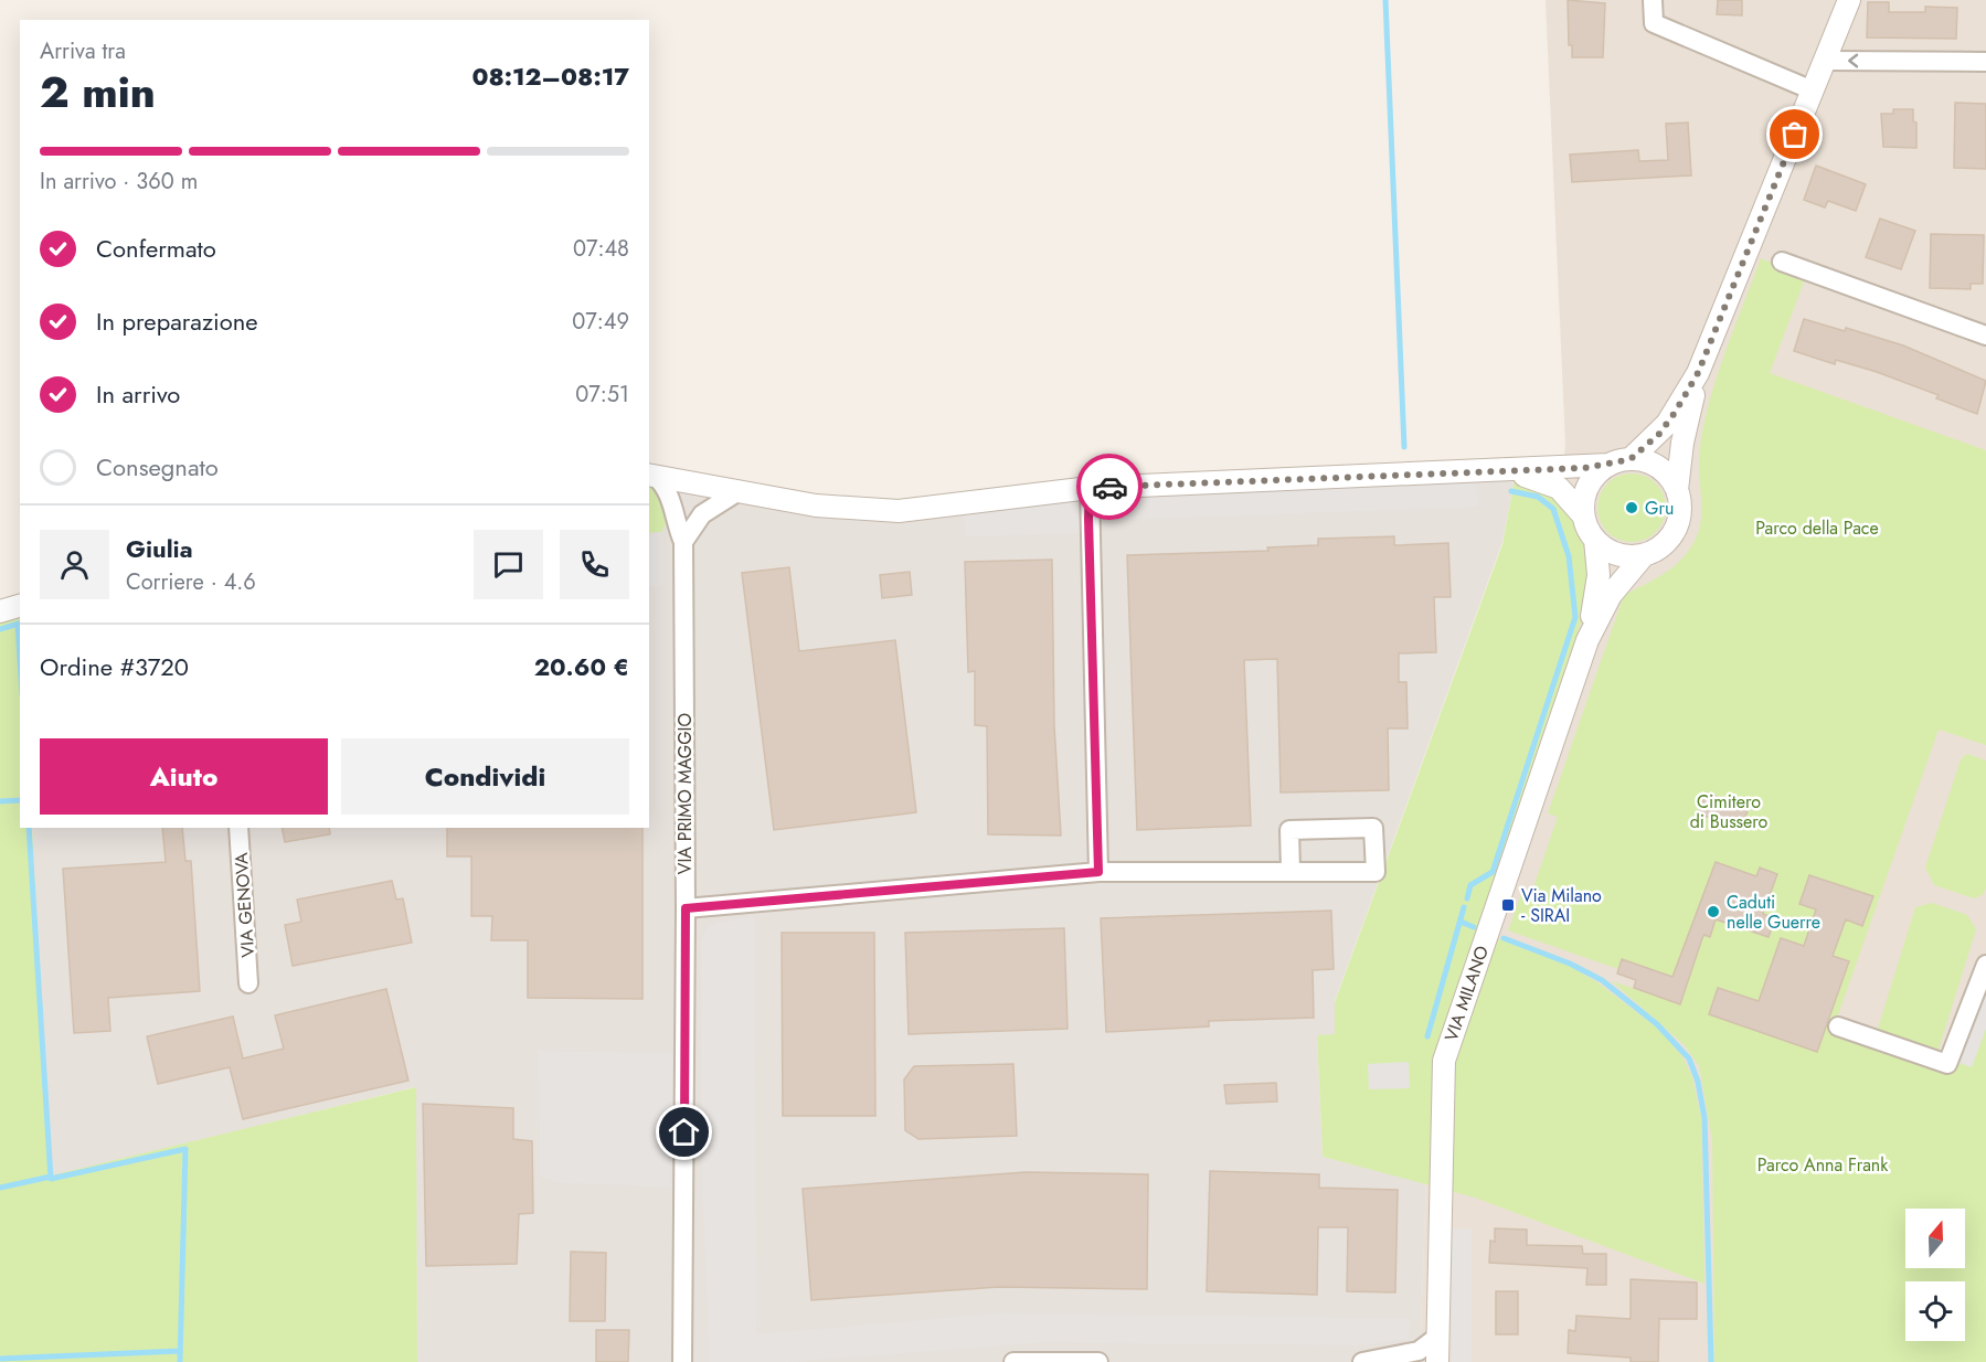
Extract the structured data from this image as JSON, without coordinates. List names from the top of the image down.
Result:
{
  "streets": {
    "street": ["VIA PRIMO MAGGIO", "VIA GENOVA", "VIA MILANO"]
  },
  "parks": ["Parco della Pace", "Cimitero di Bussero", "Parco Anna Frank"],
  "places": {
    "other": ["Gru", "Caduti nelle Guerre"],
    "transit": ["Via Milano - SIRAI"]
  },
  "north": "top",
  "page": {
    "heading": ["2 min", "Arriva tra", "08:12–08:17"],
    "panel": [
      "Giulia",
      "Corriere · 4.6",
      "Ordine #3720",
      "20.60 €"
    ],
    "bar": "In arrivo · 360 m",
    "list": [
      ["Confermato", "07:48"],
      ["In preparazione", "07:49"],
      ["In arrivo", "07:51"],
      "Consegnato"
    ],
    "buttons": ["Aiuto", "Condividi"]
  }
}
